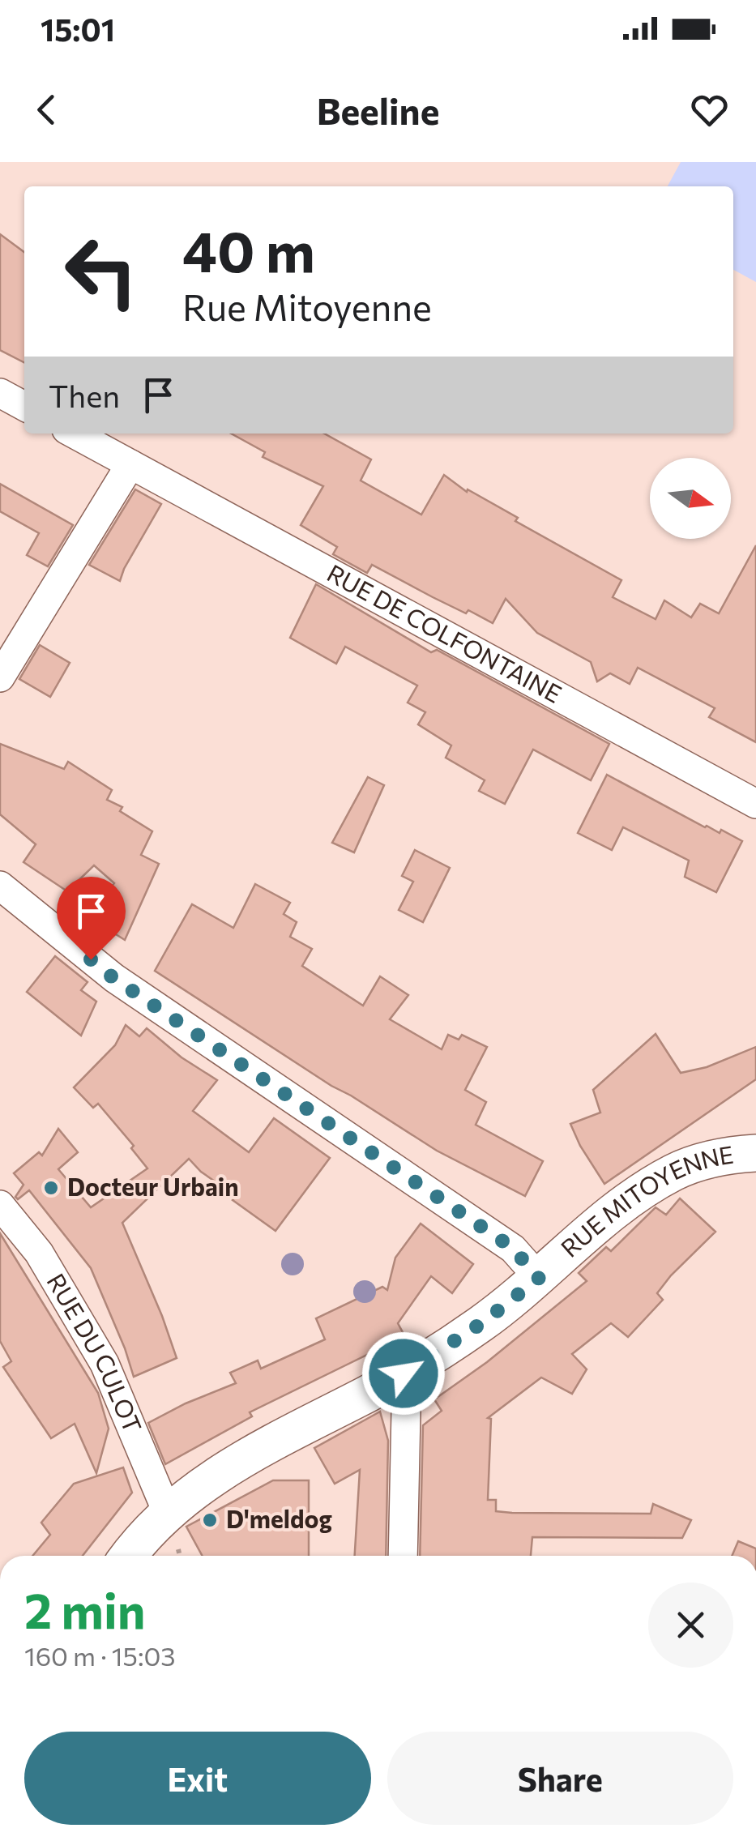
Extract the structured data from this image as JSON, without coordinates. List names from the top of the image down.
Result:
{
  "streets": {
    "street": ["RUE DE COLFONTAINE", "RUE MITOYENNE", "RUE DU CULOT"]
  },
  "places": ["Docteur Urbain", "D'meldog"],
  "north": "right",
  "page": {
    "status": "15:01",
    "header": "Beeline",
    "turn": ["40 m", "Rue Mitoyenne"],
    "then": "Then",
    "heading": ["2 min", "160 m · 15:03"],
    "buttons": ["Exit", "Share"]
  }
}
